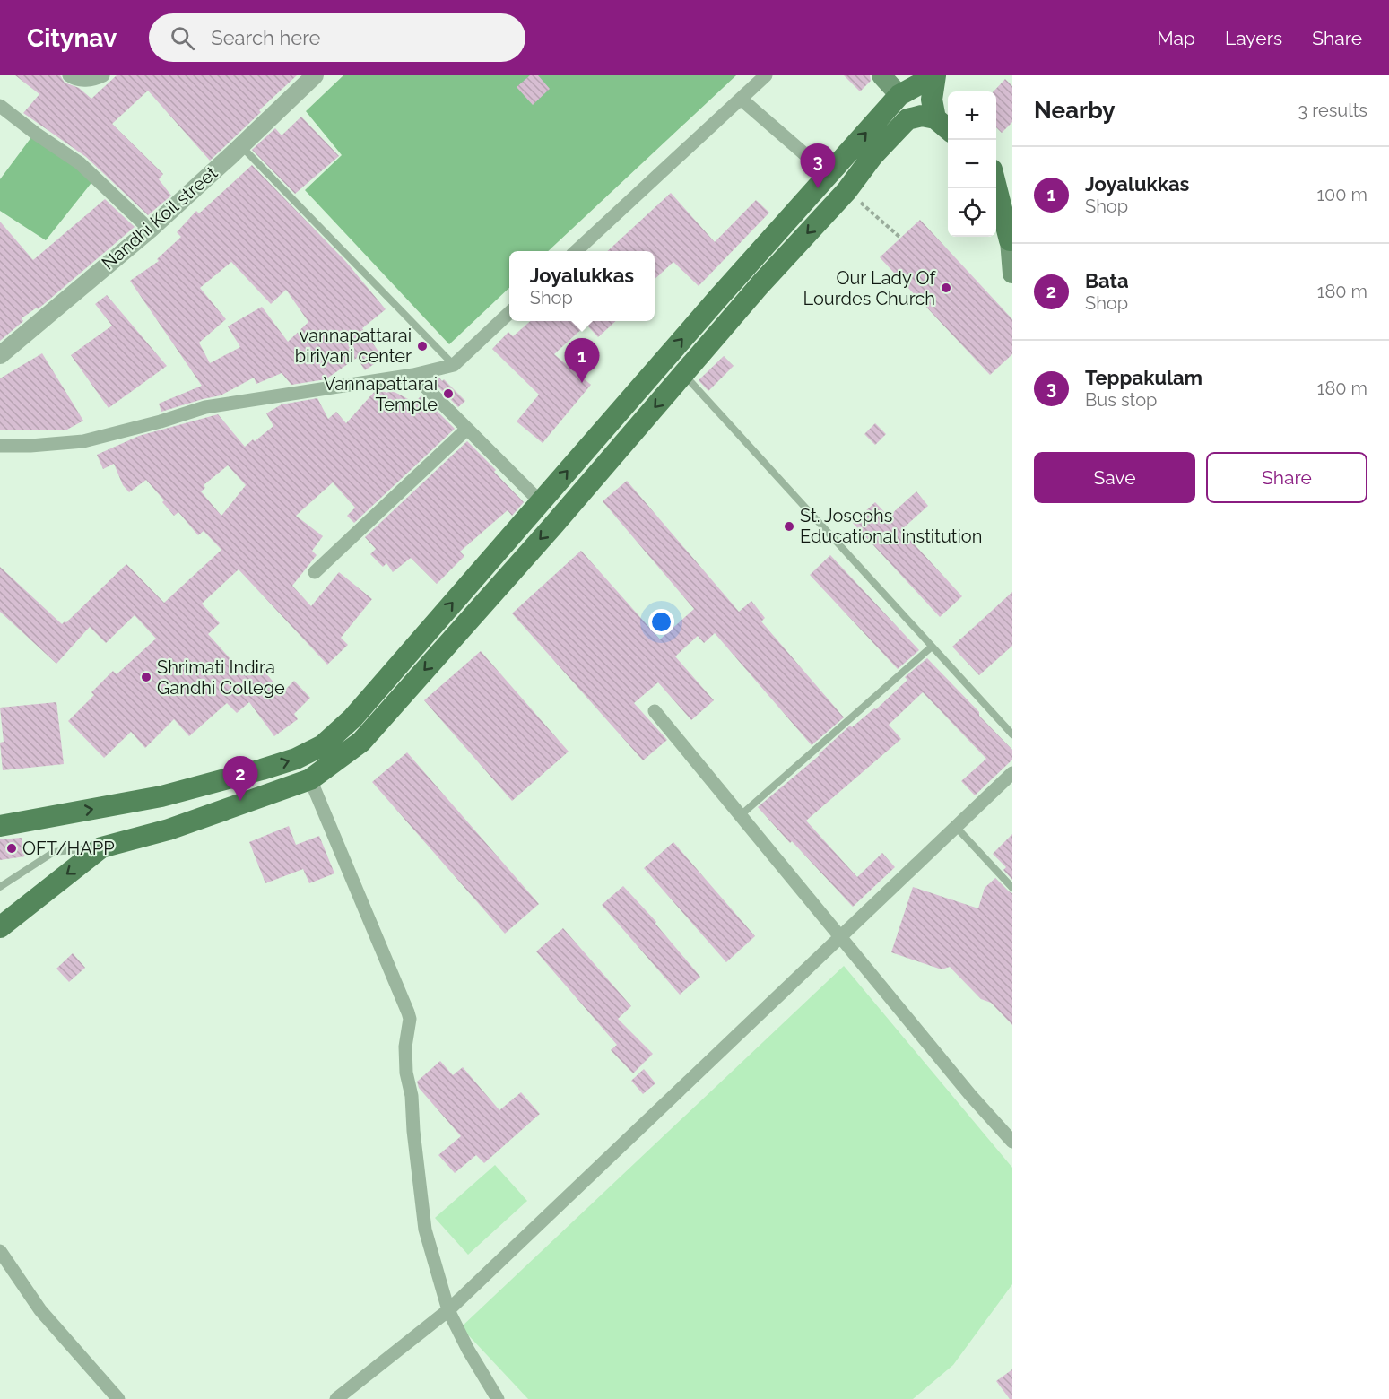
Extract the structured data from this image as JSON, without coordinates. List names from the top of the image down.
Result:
{
  "streets": {
    "street": ["Nandhi Koil street"]
  },
  "places": [
    "Our Lady Of Lourdes Church",
    "vannapattarai biriyani center",
    "Vannapattarai Temple",
    "St. Josephs Educational institution",
    "Shrimati Indira Gandhi College",
    "OFT/HAPP"
  ],
  "page": {
    "header": "Citynav",
    "search": "Search here",
    "nav": ["Map", "Layers", "Share"],
    "heading": ["Nearby", "3 results"],
    "map_buttons": ["+", "−"],
    "pins": ["3", "1", "2"],
    "list": [
      {
        "mark": "1",
        "name": "Joyalukkas",
        "note": "Shop",
        "value": "100 m"
      },
      {
        "mark": "2",
        "name": "Bata",
        "note": "Shop",
        "value": "180 m"
      },
      {
        "mark": "3",
        "name": "Teppakulam",
        "note": "Bus stop",
        "value": "180 m"
      }
    ],
    "popup": ["Joyalukkas", "Shop"],
    "buttons": ["Save", "Share"]
  }
}
